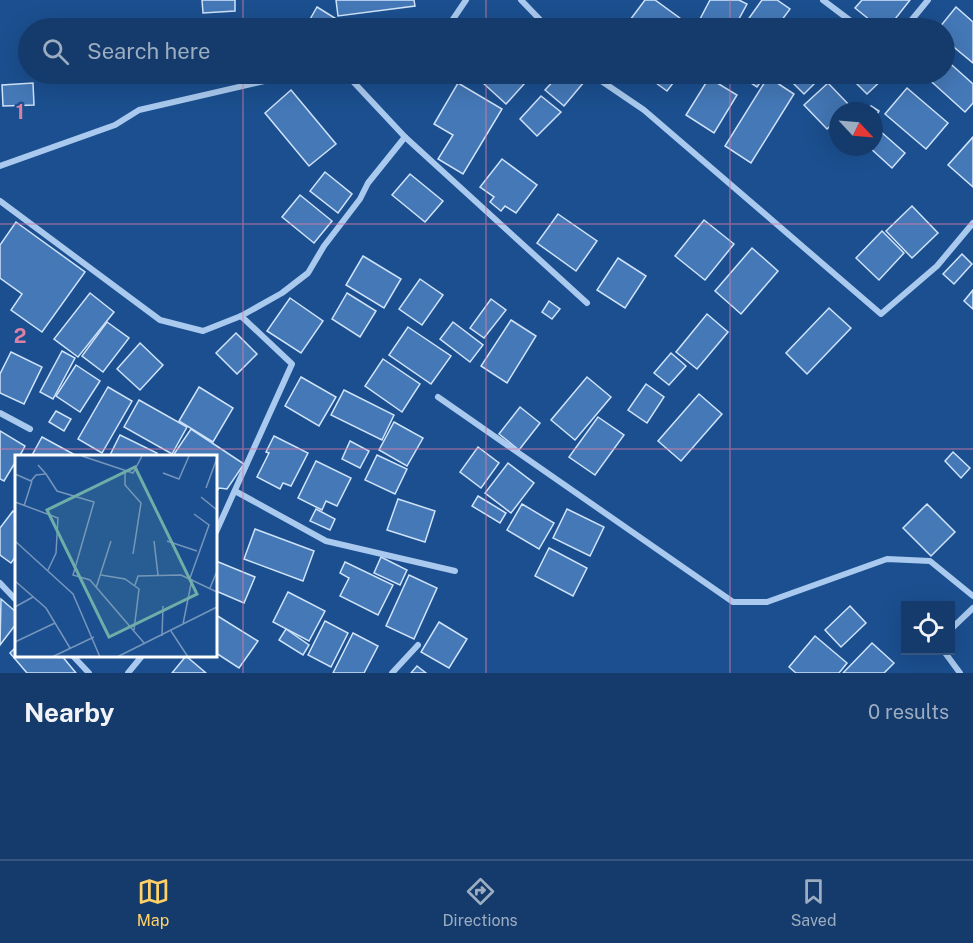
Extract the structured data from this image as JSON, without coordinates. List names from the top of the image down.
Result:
{
  "north": "bottom right",
  "page": {
    "search": "Search here",
    "heading": ["Nearby", "0 results"],
    "nav": ["Map", "Directions", "Saved"]
  },
  "grid": {
    "rows": ["1", "2"]
  }
}
